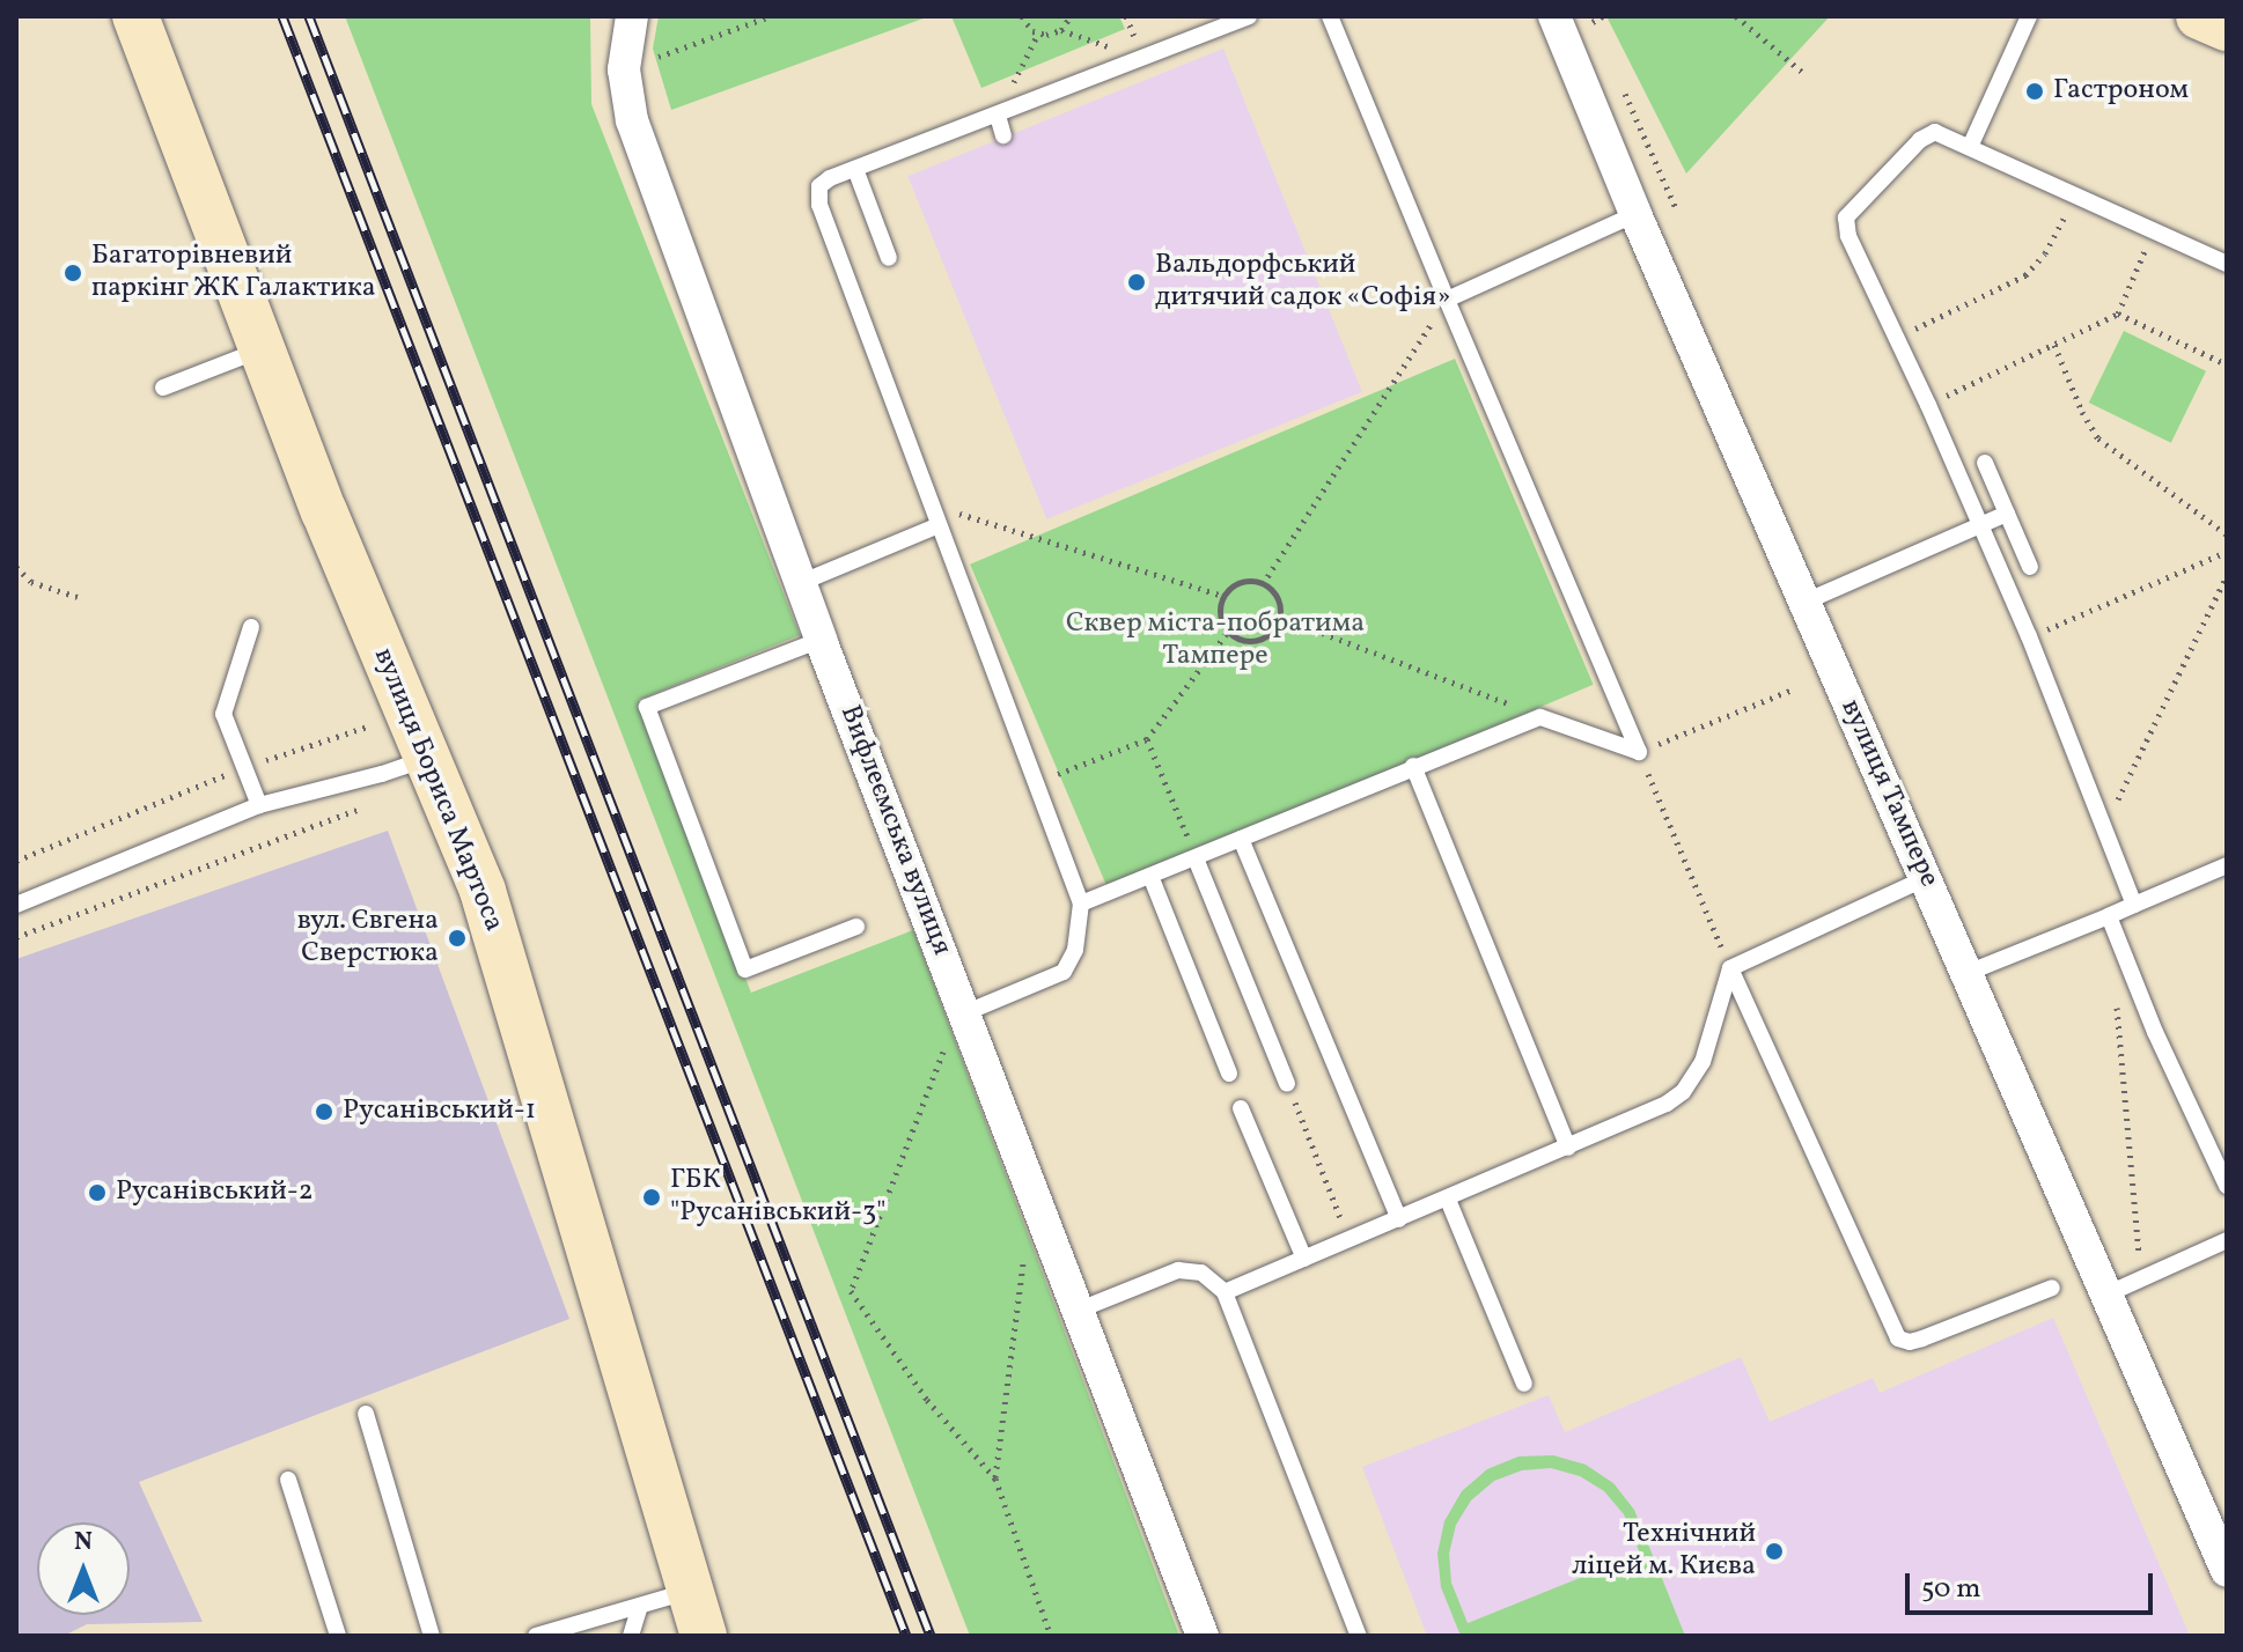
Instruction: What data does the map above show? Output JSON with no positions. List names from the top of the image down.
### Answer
{
  "streets": {
    "main road": ["вулиця Бориса Мартоса"],
    "street": ["вулиця Тампере", "Вифлеємська вулиця"]
  },
  "parks": ["Сквер міста-побратима Тампере"],
  "places": [
    "Гастроном",
    "Багаторівневий паркінг ЖК Галактика",
    "Вальдорфський дитячий садок «Софія»",
    "вул. Євгена Сверстюка",
    "Русанівський-1",
    "Русанівський-2",
    "ГБК \"Русанівський-3\"",
    "Технічний ліцей м. Києва"
  ],
  "scale_bar": "50 m",
  "north": "top"
}
